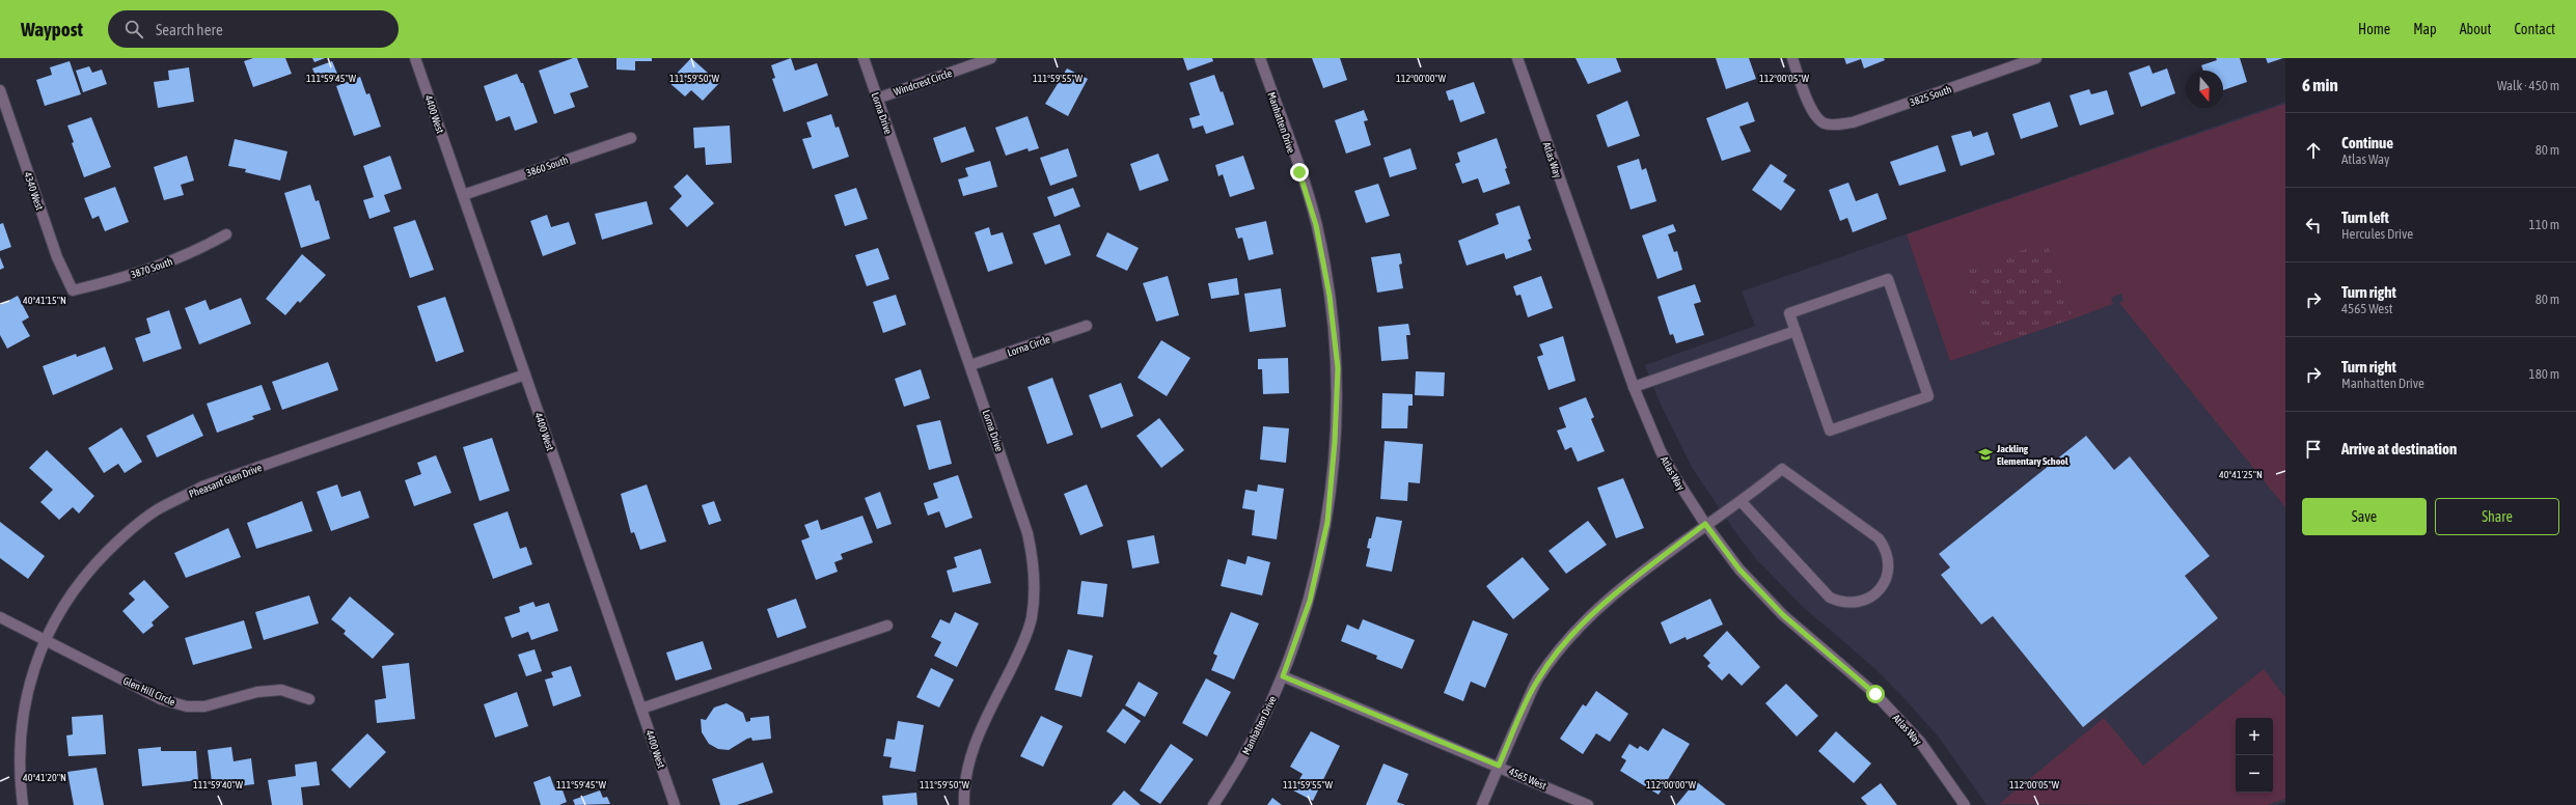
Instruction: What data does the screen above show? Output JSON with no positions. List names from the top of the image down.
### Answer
{
  "streets": {
    "street": [
      "Windcrest Circle",
      "3825 South",
      "Lorna Drive",
      "4400 West",
      "Manhatten Drive",
      "Atlas Way",
      "3860 South",
      "4340 West",
      "3870 South",
      "Lorna Circle",
      "Pheasant Glen Drive",
      "Glen Hill Circle",
      "4565 West"
    ]
  },
  "crossings": [
    ["Windcrest Circle", "Lorna Drive"],
    ["Lorna Drive", "Lorna Circle"],
    ["4400 West", "3860 South"],
    ["4400 West", "Pheasant Glen Drive"],
    ["Manhatten Drive", "4565 West"],
    ["4340 West", "3870 South"],
    ["Pheasant Glen Drive", "Glen Hill Circle"]
  ],
  "places": {
    "school or university": ["Jackling Elementary School"]
  },
  "north": "bottom",
  "page": {
    "header": "Waypost",
    "search": "Search here",
    "nav": [
      "Home",
      "Map",
      "About",
      "Contact"
    ],
    "heading": ["6 min", "Walk · 450 m"],
    "list": [
      ["Continue", "Atlas Way", "80 m"],
      ["Turn left", "Hercules Drive", "110 m"],
      ["Turn right", "4565 West", "80 m"],
      ["Turn right", "Manhatten Drive", "180 m"],
      "Arrive at destination"
    ],
    "buttons": ["Save", "Share"],
    "map_buttons": ["+", "−"]
  },
  "coordinates": [
    "111°59'45\"W",
    "111°59'50\"W",
    "111°59'55\"W",
    "112°00'00\"W",
    "112°00'05\"W",
    "40°41'15\"N",
    "40°41'25\"N",
    "40°41'20\"N",
    "111°59'40\"W"
  ]
}
